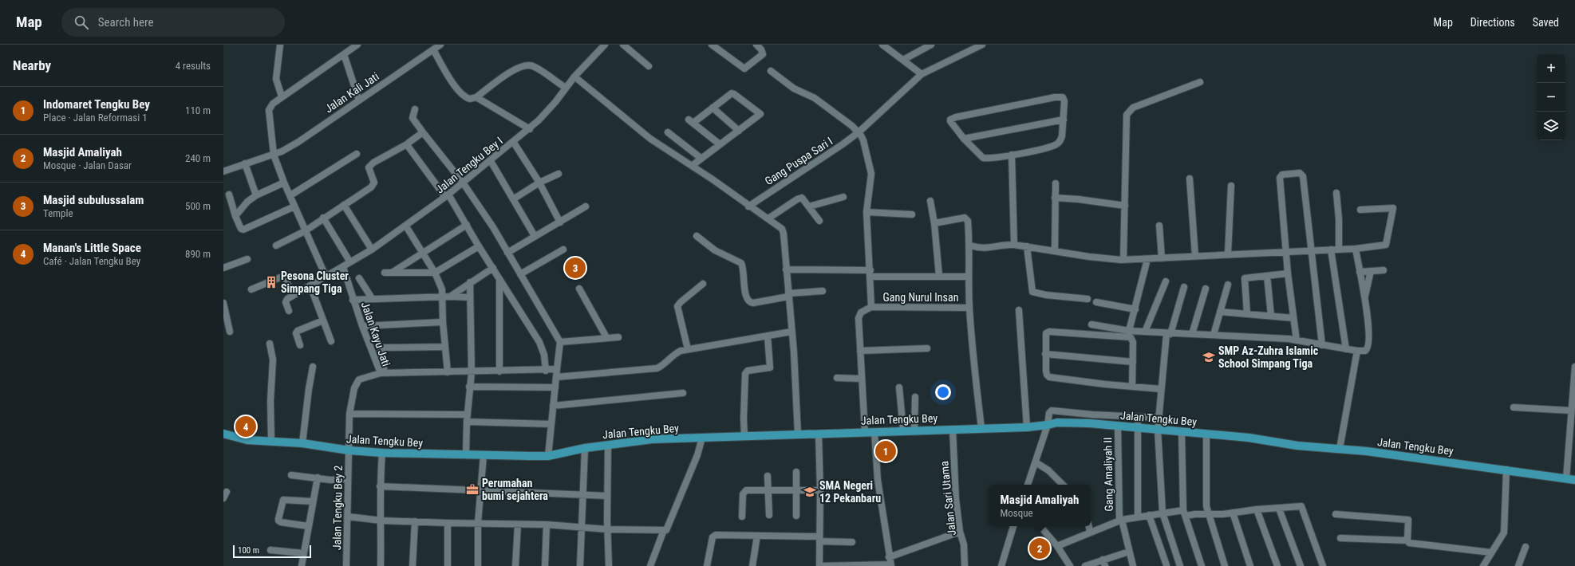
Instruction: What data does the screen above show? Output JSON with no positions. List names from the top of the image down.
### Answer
{
  "streets": {
    "main road": ["Jalan Tengku Bey"],
    "street": [
      "Jalan Kali Jati",
      "Gang Puspa Sari I",
      "Jalan Tengku Bey I",
      "Gang Nurul Insan",
      "Jalan Kayu Jati",
      "Gang Amaliyah II",
      "Jalan Sari Utama",
      "Jalan Tengku Bey 2"
    ]
  },
  "crossings": [
    ["Jalan Tengku Bey I", "Jalan Kayu Jati"],
    ["Jalan Kayu Jati", "Jalan Tengku Bey"],
    ["Jalan Kayu Jati", "Jalan Tengku Bey 2"],
    ["Jalan Tengku Bey", "Gang Amaliyah II"],
    ["Jalan Tengku Bey", "Jalan Sari Utama"],
    ["Jalan Tengku Bey", "Jalan Tengku Bey 2"]
  ],
  "places": {
    "building": ["Pesona Cluster Simpang Tiga"],
    "school or university": ["SMP Az-Zuhra Islamic School Simpang Tiga", "SMA Negeri 12 Pekanbaru"],
    "office": ["Perumahan bumi sejahtera"]
  },
  "scale_bar": "100 m",
  "page": {
    "header": "Map",
    "search": "Search here",
    "nav": ["Map", "Directions", "Saved"],
    "heading": ["Nearby", "4 results"],
    "map_buttons": ["+", "−"],
    "list": [
      {
        "mark": "1",
        "name": "Indomaret Tengku Bey",
        "note": "Place · Jalan Reformasi 1",
        "value": "110 m"
      },
      {
        "mark": "2",
        "name": "Masjid Amaliyah",
        "note": "Mosque · Jalan Dasar",
        "value": "240 m"
      },
      {
        "mark": "3",
        "name": "Masjid subulussalam",
        "note": "Temple",
        "value": "500 m"
      },
      {
        "mark": "4",
        "name": "Manan's Little Space",
        "note": "Café · Jalan Tengku Bey",
        "value": "890 m"
      }
    ],
    "pins": [
      "3",
      "4",
      "1",
      "2"
    ],
    "popup": ["Masjid Amaliyah", "Mosque"],
    "scale": "100 m"
  }
}
